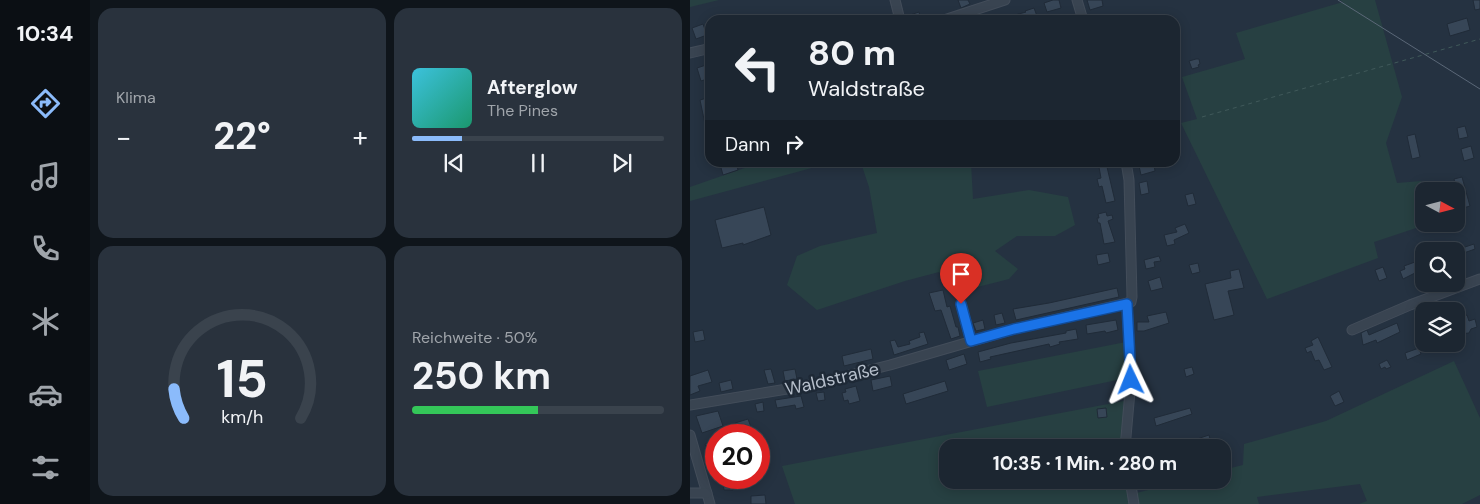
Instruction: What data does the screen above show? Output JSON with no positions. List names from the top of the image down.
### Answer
{
  "streets": {
    "street": ["Waldstraße"]
  },
  "north": "right",
  "page": {
    "tabs": "10:34",
    "tile": [
      "Klima",
      ["Reichweite · 50%", "250 km"]
    ],
    "turn": ["80 m", "Waldstraße"],
    "song": ["Afterglow", "The Pines"],
    "heat": ["−", "22°", "+"],
    "then": "Dann",
    "limit": "20",
    "trip": "10:35 · 1 Min. · 280 m",
    "gauge": ["15", "km/h"]
  }
}
